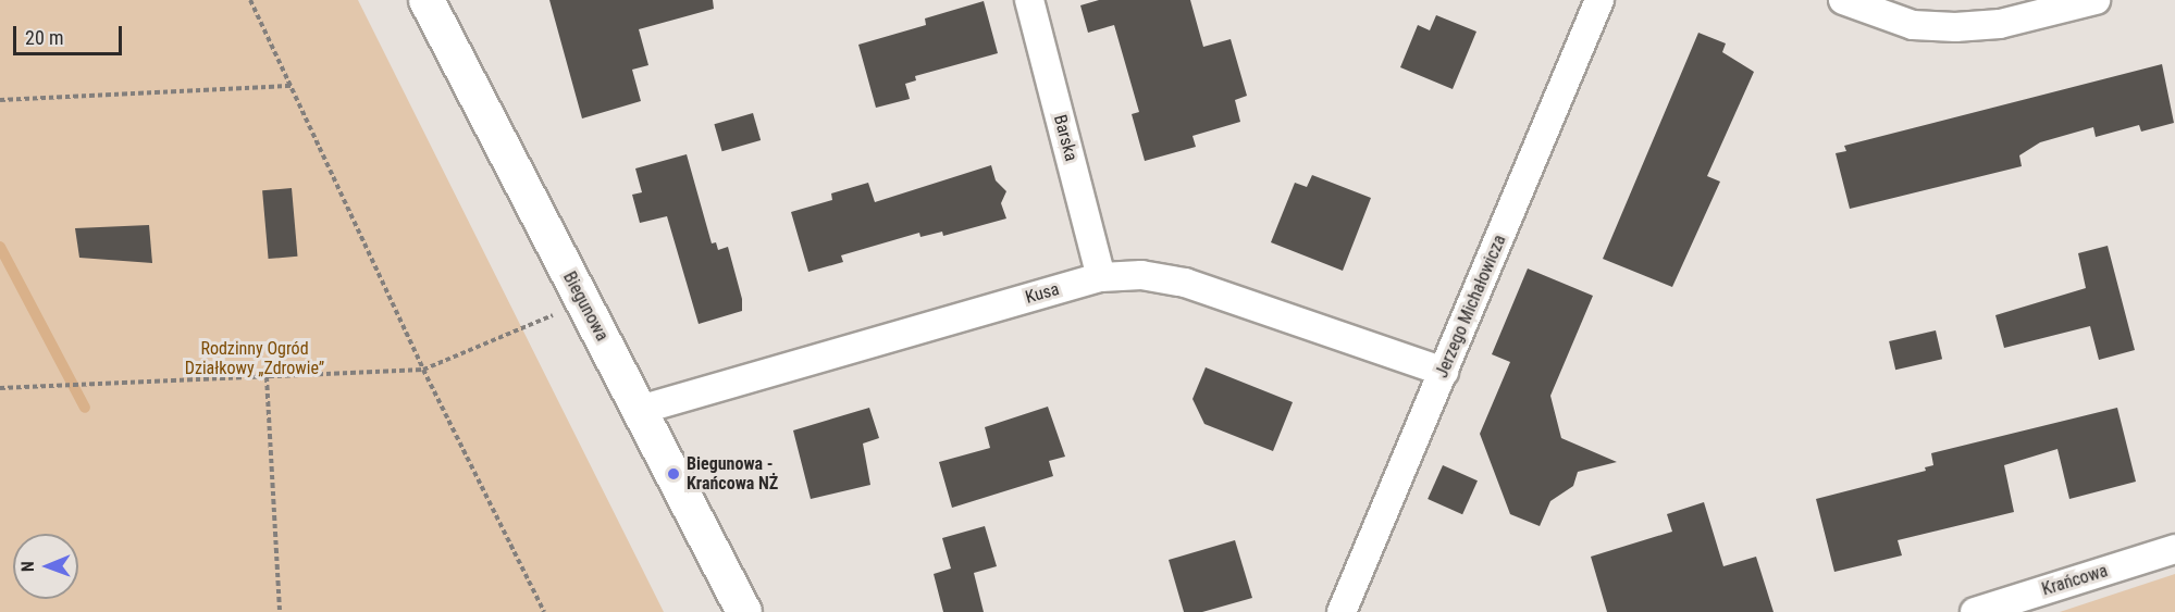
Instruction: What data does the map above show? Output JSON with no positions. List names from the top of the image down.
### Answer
{
  "streets": {
    "street": [
      "Barska",
      "Kusa",
      "Biegunowa",
      "Jerzego Michałowicza",
      "Krańcowa"
    ]
  },
  "crossings": [
    ["Barska", "Kusa"],
    ["Kusa", "Biegunowa"],
    ["Kusa", "Jerzego Michałowicza"]
  ],
  "parks": ["Rodzinny Ogród Działkowy „Zdrowie”"],
  "places": ["Biegunowa - Krańcowa NŻ"],
  "scale_bar": "20 m",
  "north": "left"
}
